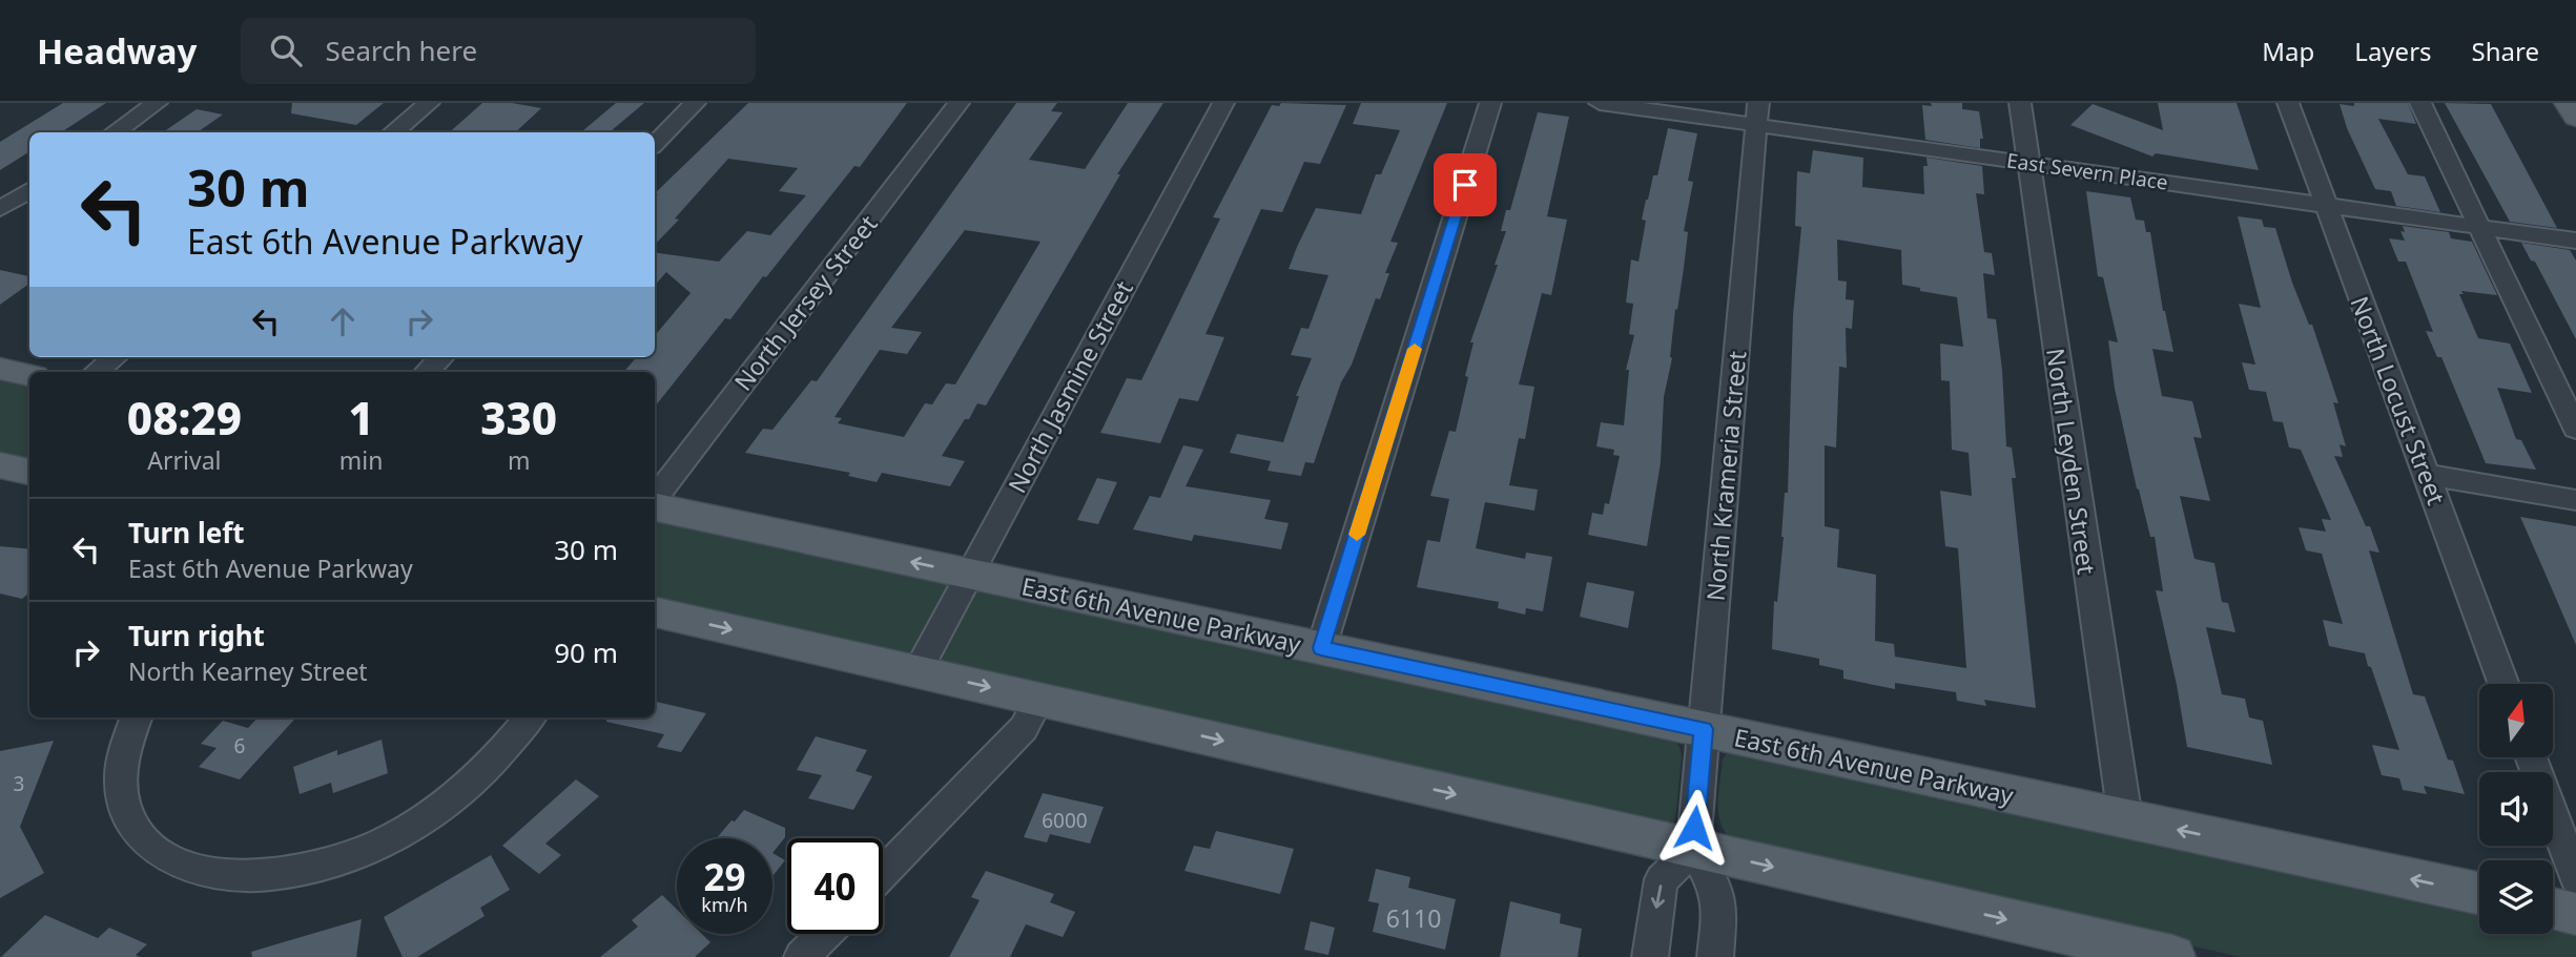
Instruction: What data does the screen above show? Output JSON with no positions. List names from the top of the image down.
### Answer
{
  "streets": {
    "main road": ["East 6th Avenue Parkway"],
    "street": [
      "East Severn Place",
      "North Jersey Street",
      "North Jasmine Street",
      "North Locust Street",
      "North Leyden Street",
      "North Krameria Street"
    ]
  },
  "crossings": [
    ["East Severn Place", "North Locust Street"],
    ["East Severn Place", "North Leyden Street"],
    ["East Severn Place", "North Krameria Street"],
    ["North Jasmine Street", "East 6th Avenue Parkway"],
    ["North Leyden Street", "East 6th Avenue Parkway"],
    ["North Krameria Street", "East 6th Avenue Parkway"]
  ],
  "house_numbers": [
    "6",
    "3",
    "6000",
    "6110"
  ],
  "north": "top",
  "page": {
    "header": "Headway",
    "search": "Search here",
    "nav": ["Map", "Layers", "Share"],
    "turn": ["30 m", "East 6th Avenue Parkway"],
    "eta": [
      "08:29",
      "Arrival",
      "1",
      "min",
      "330",
      "m"
    ],
    "list": [
      {
        "name": "Turn left",
        "note": "East 6th Avenue Parkway",
        "value": "30 m"
      },
      {
        "name": "Turn right",
        "note": "North Kearney Street",
        "value": "90 m"
      }
    ],
    "speed": "29 km/h",
    "limit": "40"
  }
}
